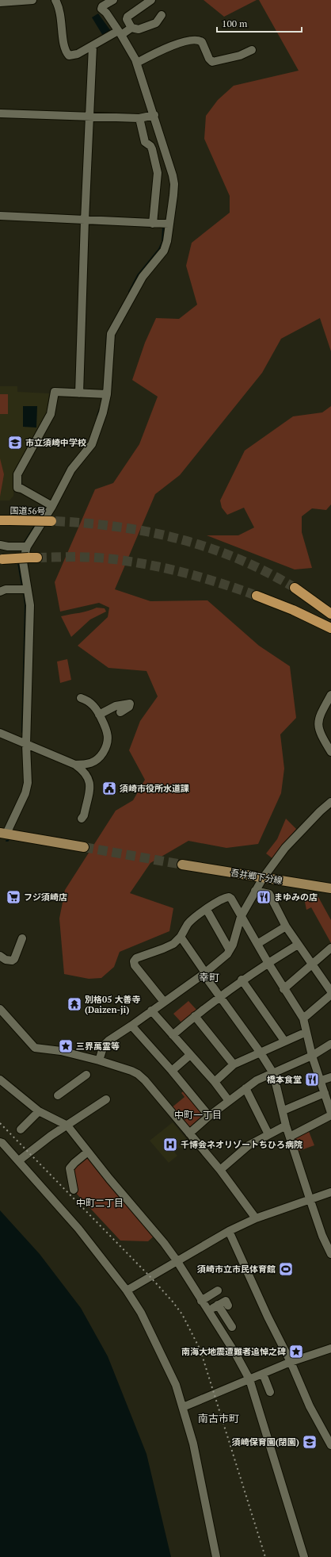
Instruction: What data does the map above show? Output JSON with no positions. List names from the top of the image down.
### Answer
{
  "streets": {
    "highway": ["国道56号"],
    "main road": ["吾井郷下分線"]
  },
  "districts": [
    "幸町",
    "中町一丁目",
    "中町二丁目",
    "南古市町"
  ],
  "places": {
    "school or university": ["市立須崎中学校", "須崎保育園(閉園)"],
    "public building": ["須崎市役所水道課"],
    "supermarket": ["フジ須崎店"],
    "restaurant": ["まゆみの店", "橋本食堂"],
    "temple": ["別格05 大善寺 (Daizen-ji)"],
    "place": ["三界萬霊等", "南海大地震遭難者追悼之碑"],
    "hospital": ["千博会ネオリゾートちひろ病院"],
    "sports": ["須崎市立市民体育館"]
  },
  "scale_bar": "100 m"
}
